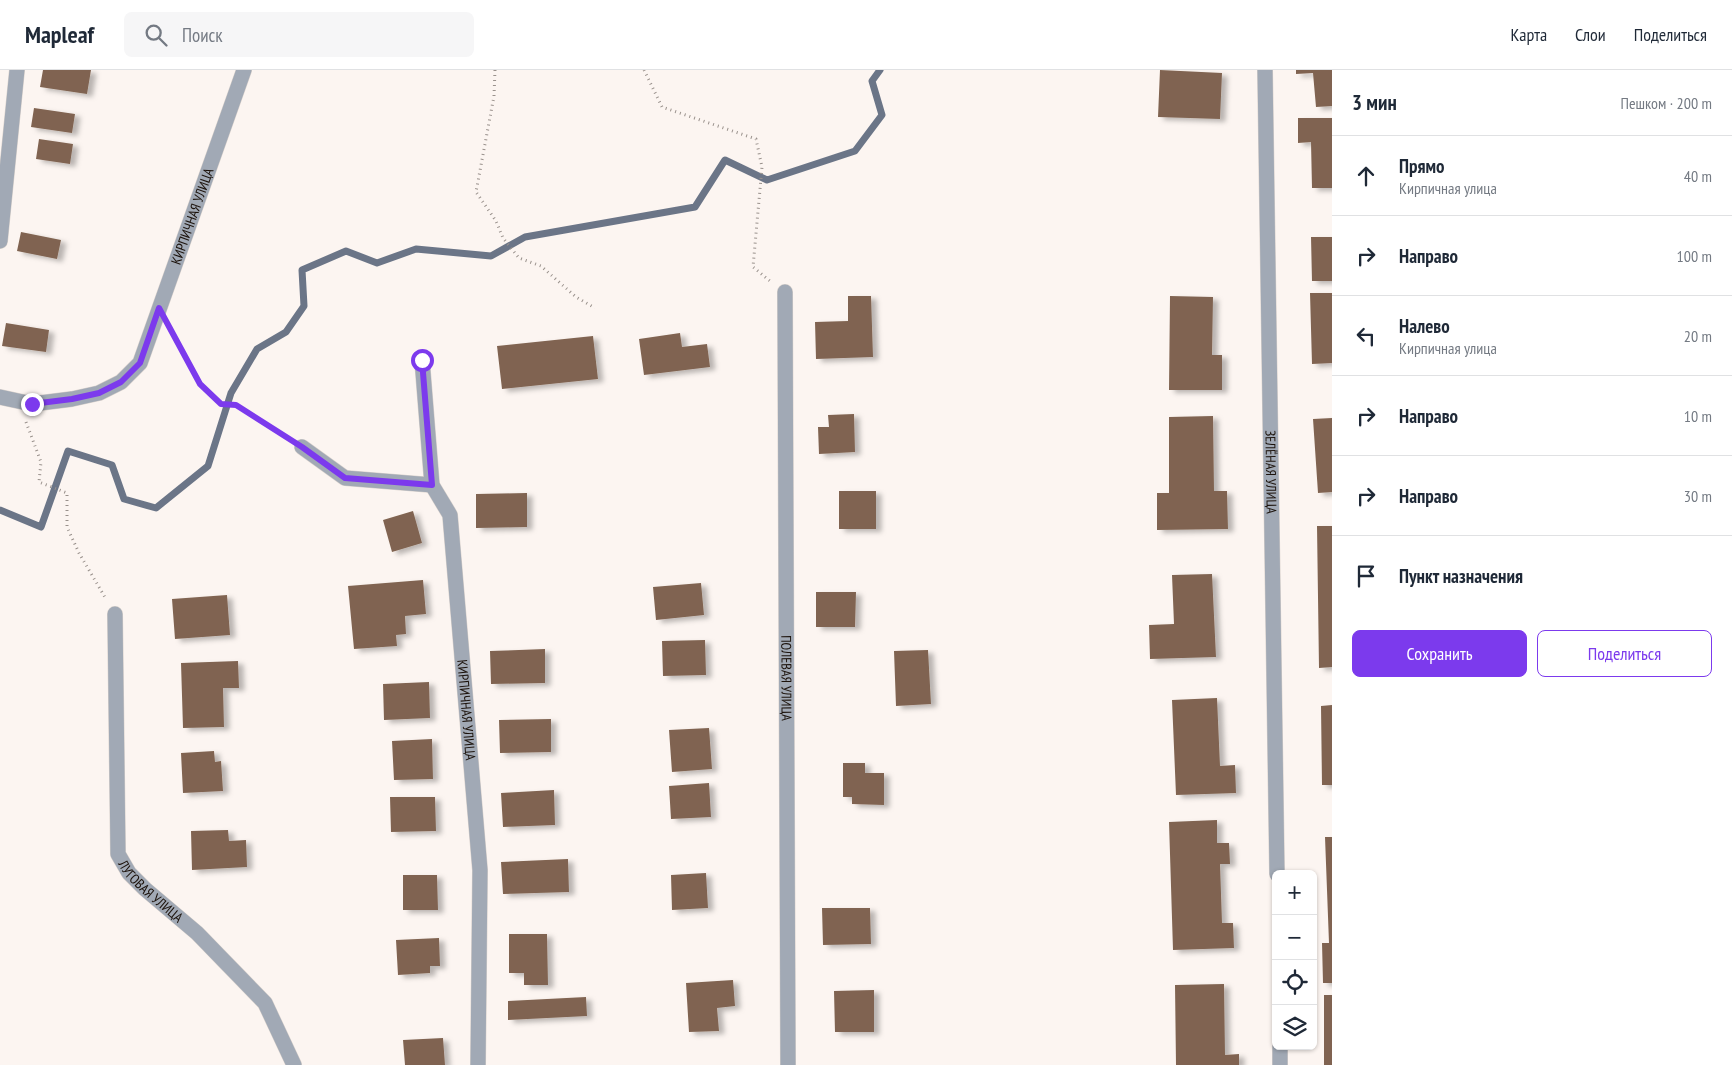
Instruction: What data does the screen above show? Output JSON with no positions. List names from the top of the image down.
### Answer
{
  "streets": {
    "street": [
      "КИРПИЧНАЯ УЛИЦА",
      "ЗЕЛЁНАЯ УЛИЦА",
      "ПОЛЕВАЯ УЛИЦА",
      "ЛУГОВАЯ УЛИЦА"
    ]
  },
  "page": {
    "header": "Mapleaf",
    "search": "Поиск",
    "nav": ["Карта", "Слои", "Поделиться"],
    "heading": ["3 мин", "Пешком · 200 m"],
    "list": [
      ["Прямо", "Кирпичная улица", "40 m"],
      ["Направо", "100 m"],
      ["Налево", "Кирпичная улица", "20 m"],
      ["Направо", "10 m"],
      ["Направо", "30 m"],
      "Пункт назначения"
    ],
    "buttons": ["Сохранить", "Поделиться"],
    "map_buttons": ["+", "−"]
  }
}
